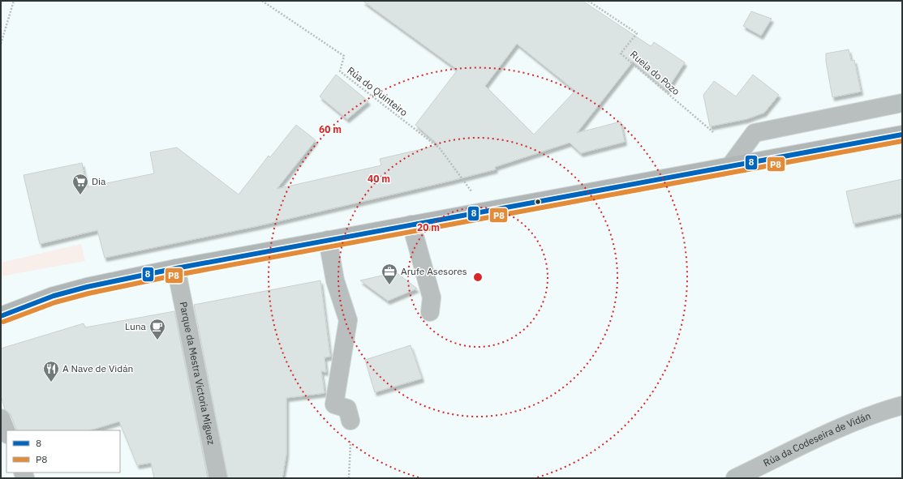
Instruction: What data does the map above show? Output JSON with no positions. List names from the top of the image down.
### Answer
{
  "streets": {
    "street": ["Parque da Mestra Victoria Míguez", "Rúa da Codeseira de Vidán"],
    "path": ["Ruela do Pozo", "Rúa do Quinteiro"]
  },
  "places": {
    "supermarket": ["Dia"],
    "office": ["Arufe Asesores"],
    "cafe": ["Luna"],
    "restaurant": ["A Nave de Vidán"]
  },
  "lines": ["transit line 8", "transit line P8"],
  "legend": ["8", "P8"],
  "rings": ["60 m", "40 m", "20 m"]
}
